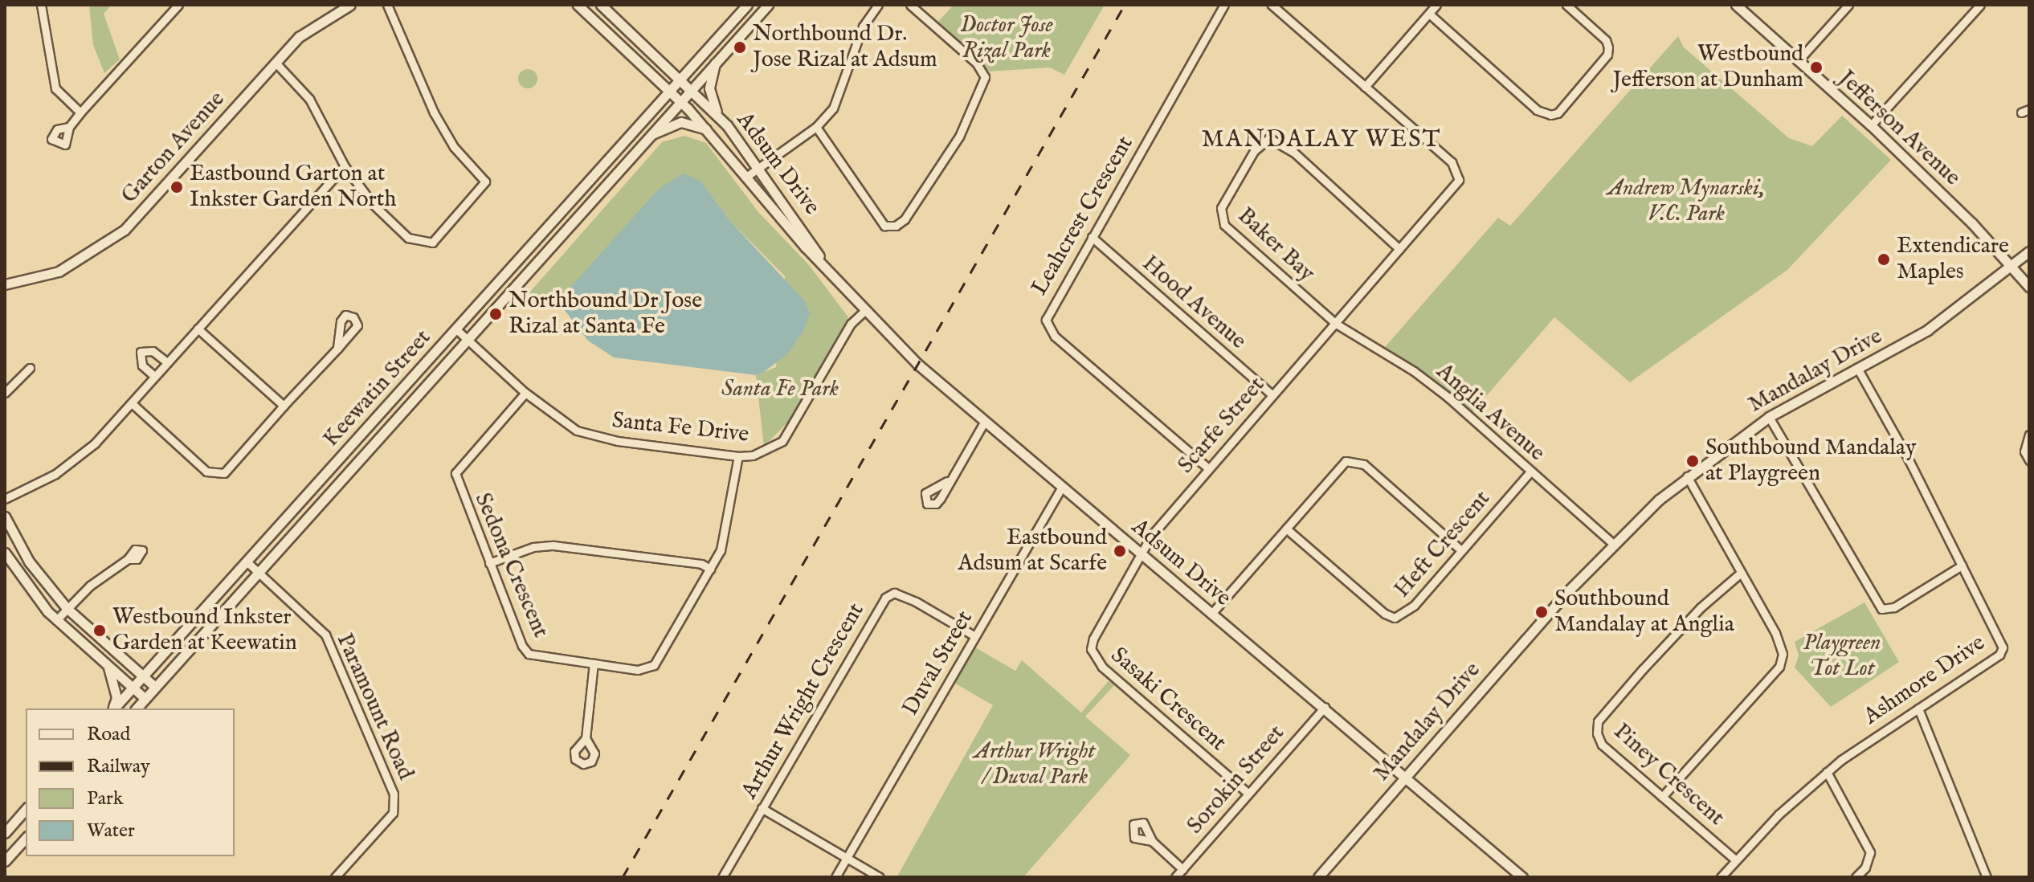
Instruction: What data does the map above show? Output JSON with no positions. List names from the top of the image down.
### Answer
{
  "streets": {
    "street": [
      "Jefferson Avenue",
      "Garton Avenue",
      "Adsum Drive",
      "Leahcrest Crescent",
      "Baker Bay",
      "Hood Avenue",
      "Mandalay Drive",
      "Keewatin Street",
      "Anglia Avenue",
      "Scarfe Street",
      "Santa Fe Drive",
      "Heft Crescent",
      "Sedona Crescent",
      "Duval Street",
      "Ashmore Drive",
      "Sasaki Crescent",
      "Arthur Wright Crescent",
      "Paramount Road",
      "Piney Crescent",
      "Sorokin Street"
    ]
  },
  "crossings": [
    ["Jefferson Avenue", "Mandalay Drive"],
    ["Adsum Drive", "Mandalay Drive"],
    ["Adsum Drive", "Keewatin Street"],
    ["Adsum Drive", "Scarfe Street"],
    ["Adsum Drive", "Santa Fe Drive"],
    ["Adsum Drive", "Duval Street"],
    ["Adsum Drive", "Sasaki Crescent"],
    ["Adsum Drive", "Sorokin Street"],
    ["Leahcrest Crescent", "Hood Avenue"],
    ["Leahcrest Crescent", "Scarfe Street"],
    ["Baker Bay", "Anglia Avenue"],
    ["Baker Bay", "Scarfe Street"],
    ["Hood Avenue", "Scarfe Street"],
    ["Mandalay Drive", "Anglia Avenue"],
    ["Mandalay Drive", "Ashmore Drive"],
    ["Keewatin Street", "Santa Fe Drive"],
    ["Keewatin Street", "Paramount Road"],
    ["Anglia Avenue", "Scarfe Street"],
    ["Anglia Avenue", "Heft Crescent"],
    ["Scarfe Street", "Sasaki Crescent"],
    ["Santa Fe Drive", "Sedona Crescent"],
    ["Duval Street", "Arthur Wright Crescent"],
    ["Ashmore Drive", "Piney Crescent"],
    ["Sasaki Crescent", "Sorokin Street"]
  ],
  "districts": ["MANDALAY WEST"],
  "parks": [
    "Doctor Jose Rizal Park",
    "Andrew Mynarski, V.C. Park",
    "Santa Fe Park",
    "Playgreen Tot Lot",
    "Arthur Wright / Duval Park"
  ],
  "places": [
    "Northbound Dr. Jose Rizal at Adsum",
    "Westbound Jefferson at Dunham",
    "Eastbound Garton at Inkster Garden North",
    "Extendicare Maples",
    "Northbound Dr Jose Rizal at Santa Fe",
    "Southbound Mandalay at Playgreen",
    "Eastbound Adsum at Scarfe",
    "Southbound Mandalay at Anglia",
    "Westbound Inkster Garden at Keewatin"
  ],
  "legend": [
    "Road",
    "Railway",
    "Park",
    "Water"
  ]
}
